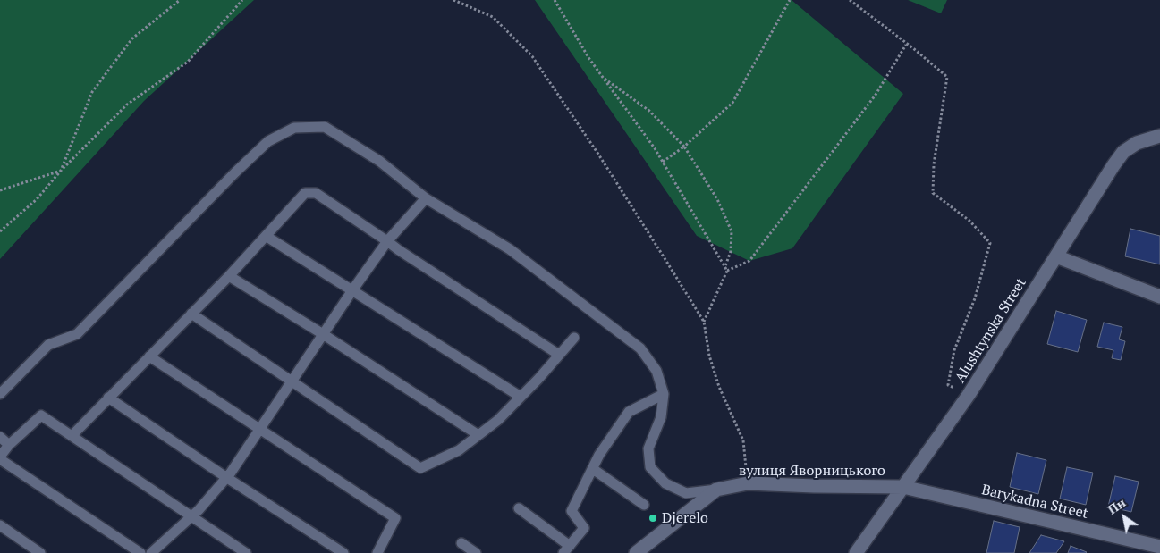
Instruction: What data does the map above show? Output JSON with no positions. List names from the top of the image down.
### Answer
{
  "streets": {
    "street": ["Alushtynska Street", "вулиця Яворницького", "Barykadna Street"]
  },
  "crossings": [
    ["Alushtynska Street", "вулиця Яворницького"],
    ["Alushtynska Street", "Barykadna Street"],
    ["вулиця Яворницького", "Barykadna Street"]
  ],
  "places": ["Djerelo"],
  "north": "top left"
}
